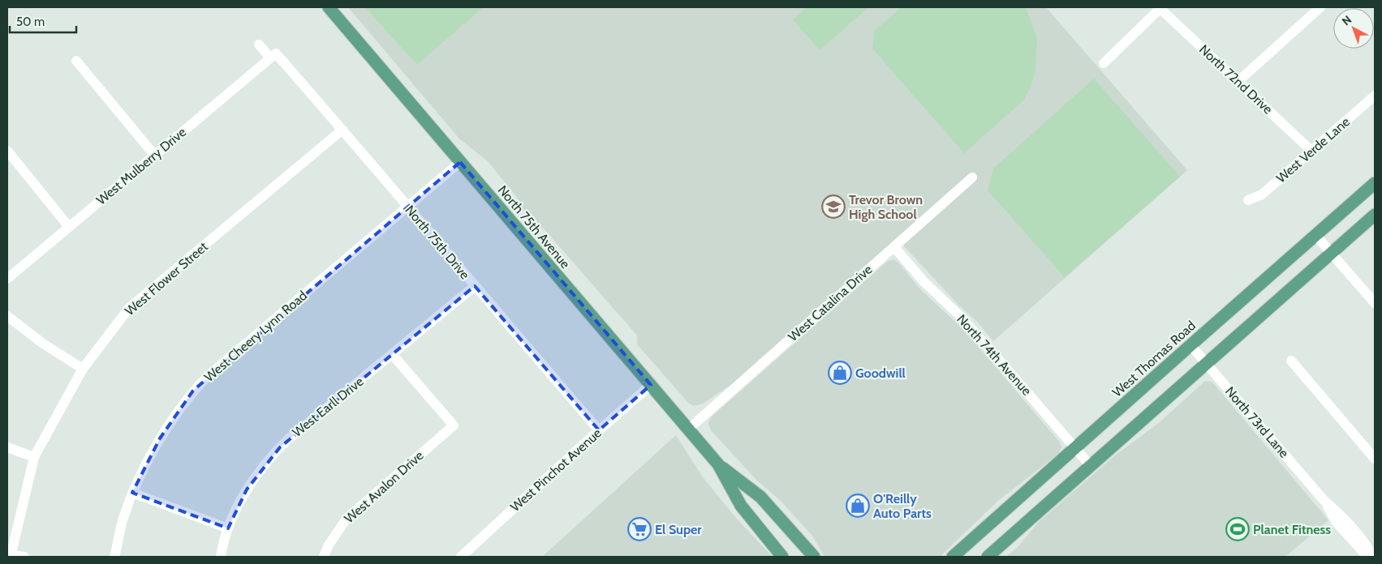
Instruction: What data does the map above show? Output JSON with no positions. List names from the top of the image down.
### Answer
{
  "streets": {
    "main road": ["North 75th Avenue", "West Thomas Road"],
    "street": [
      "North 72nd Drive",
      "West Verde Lane",
      "West Mulberry Drive",
      "North 75th Drive",
      "West Flower Street",
      "West Catalina Drive",
      "West Cheery Lynn Road",
      "North 74th Avenue",
      "West Earll Drive",
      "North 73rd Lane",
      "West Pinchot Avenue",
      "West Avalon Drive"
    ]
  },
  "crossings": [
    ["North 72nd Drive", "West Verde Lane"],
    ["West Mulberry Drive", "North 75th Drive"],
    ["North 75th Avenue", "West Catalina Drive"],
    ["North 75th Avenue", "West Cheery Lynn Road"],
    ["North 75th Avenue", "West Pinchot Avenue"],
    ["North 75th Drive", "West Flower Street"],
    ["North 75th Drive", "West Cheery Lynn Road"],
    ["North 75th Drive", "West Earll Drive"],
    ["North 75th Drive", "West Pinchot Avenue"],
    ["West Catalina Drive", "North 74th Avenue"],
    ["North 74th Avenue", "West Thomas Road"],
    ["West Thomas Road", "North 73rd Lane"],
    ["West Earll Drive", "West Avalon Drive"]
  ],
  "places": {
    "school or university": ["Trevor Brown High School"],
    "shop": ["Goodwill", "O'Reilly Auto Parts"],
    "supermarket": ["El Super"],
    "sports": ["Planet Fitness"]
  },
  "scale_bar": "50 m",
  "north": "top left"
}
